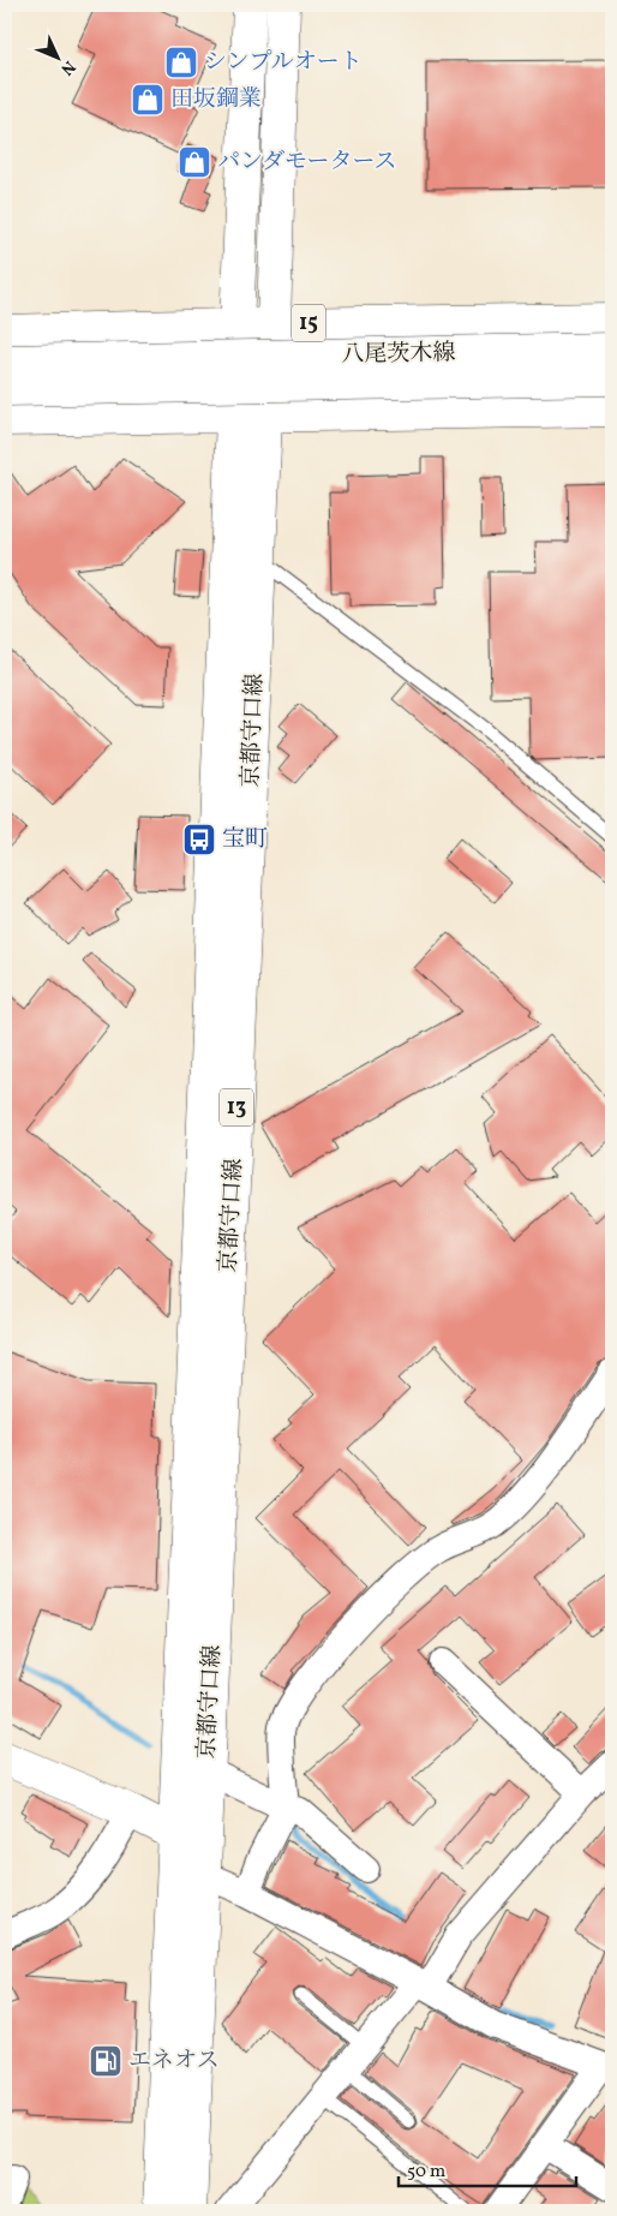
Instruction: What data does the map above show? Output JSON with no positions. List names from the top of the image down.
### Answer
{
  "streets": {
    "main road": [
      "15",
      "八尾茨木線",
      "京都守口線",
      "13"
    ]
  },
  "crossings": [
    ["15", "京都守口線"]
  ],
  "places": {
    "shop": ["シンプルオート", "田坂鋼業", "パンダモータース"],
    "bus stop": ["宝町"],
    "fuel station": ["エネオス"]
  },
  "scale_bar": "50 m",
  "north": "bottom right"
}
